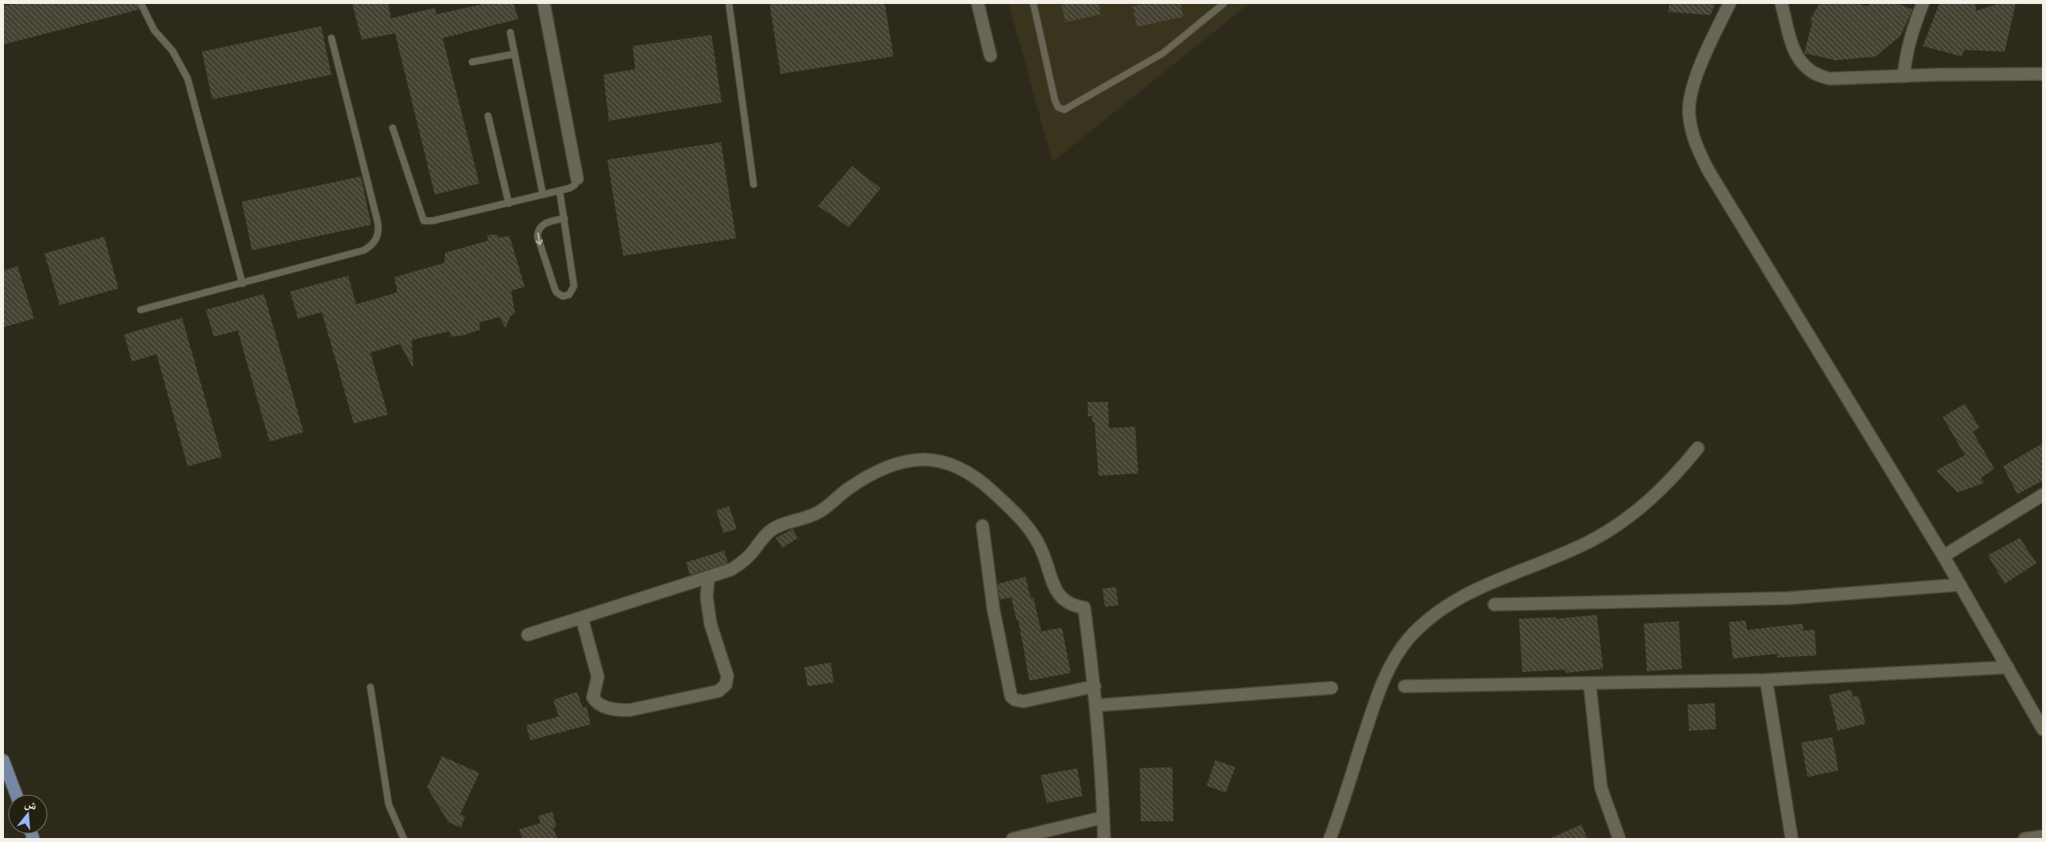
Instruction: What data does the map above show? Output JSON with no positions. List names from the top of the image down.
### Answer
{
  "north": "top"
}
